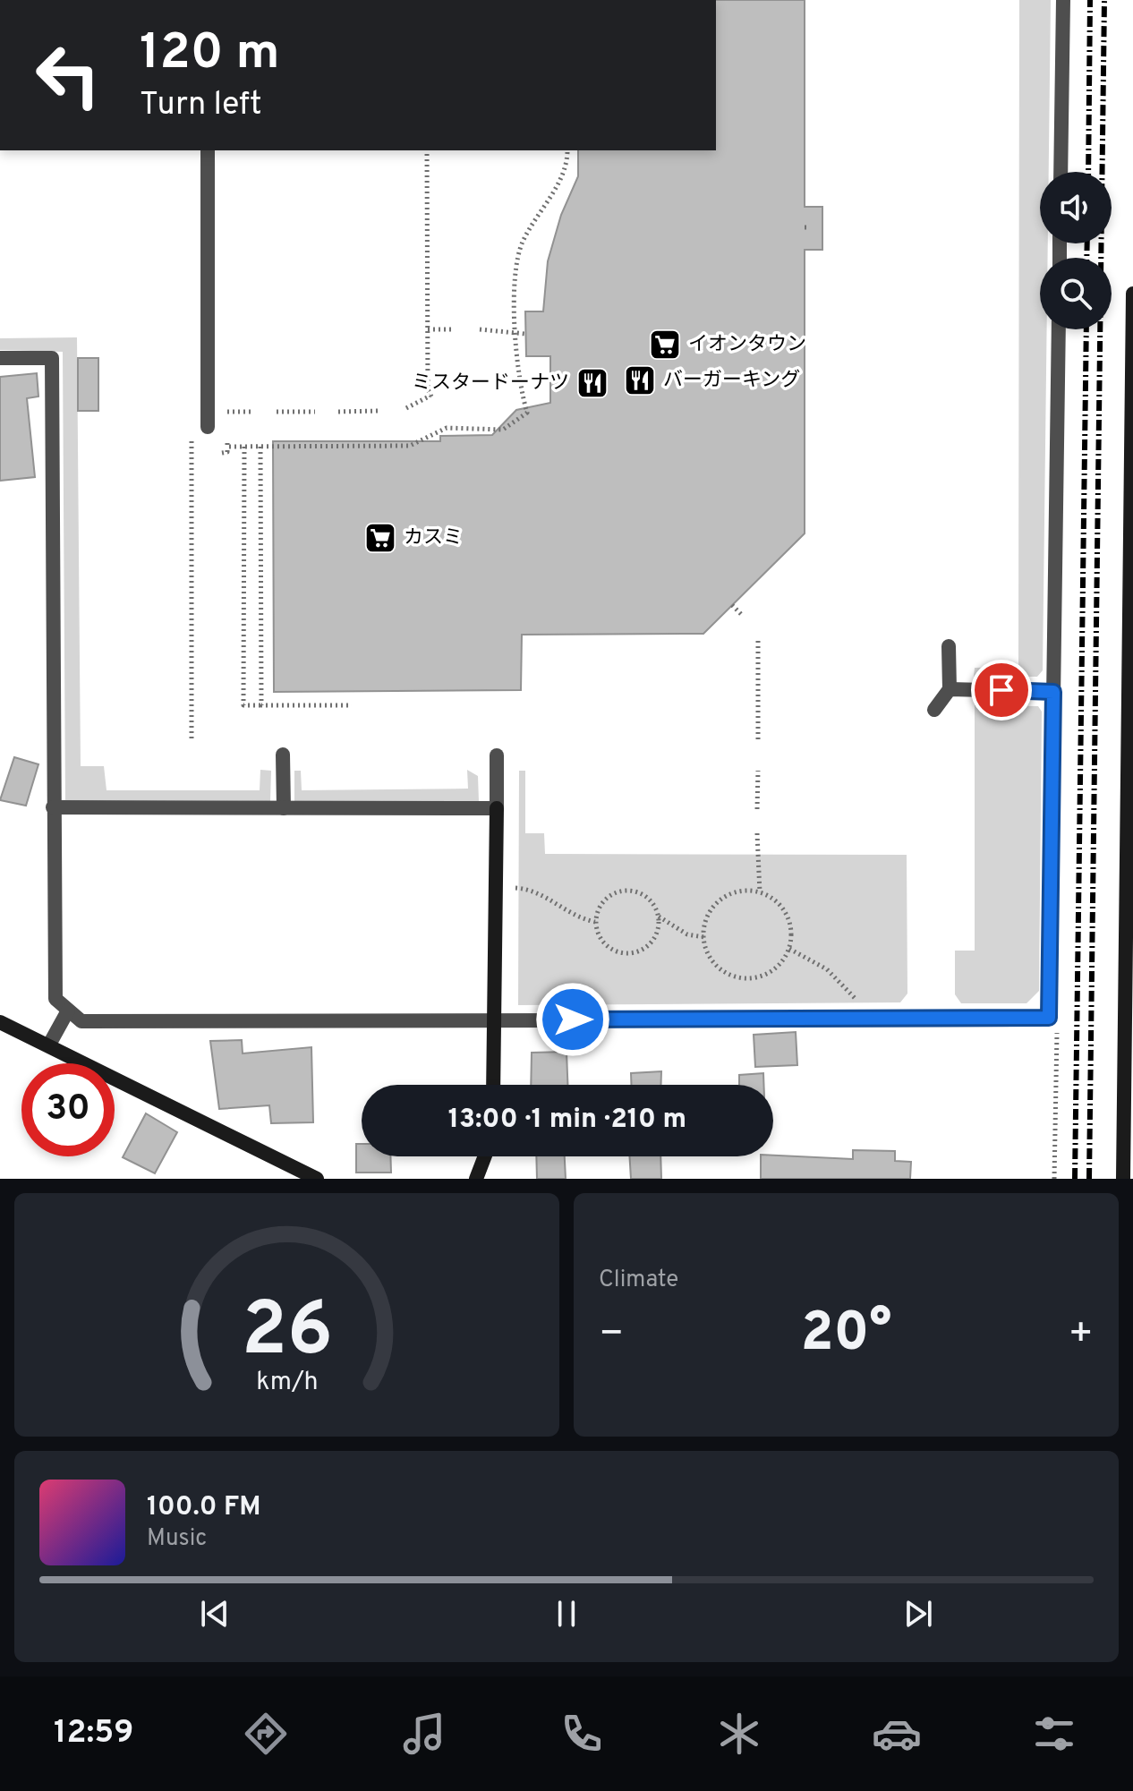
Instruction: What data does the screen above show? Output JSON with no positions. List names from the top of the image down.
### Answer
{
  "places": {
    "supermarket": ["イオンタウン", "カスミ"],
    "restaurant": ["バーガーキング", "ミスタードーナツ"]
  },
  "page": {
    "turn": ["120 m", "Turn left"],
    "limit": "30",
    "trip": "13:00 · 1 min · 210 m",
    "tile": "Climate",
    "heat": ["−", "20°", "+"],
    "song": ["100.0 FM", "Music"],
    "tabs": "12:59",
    "gauge": ["26", "km/h"]
  }
}
